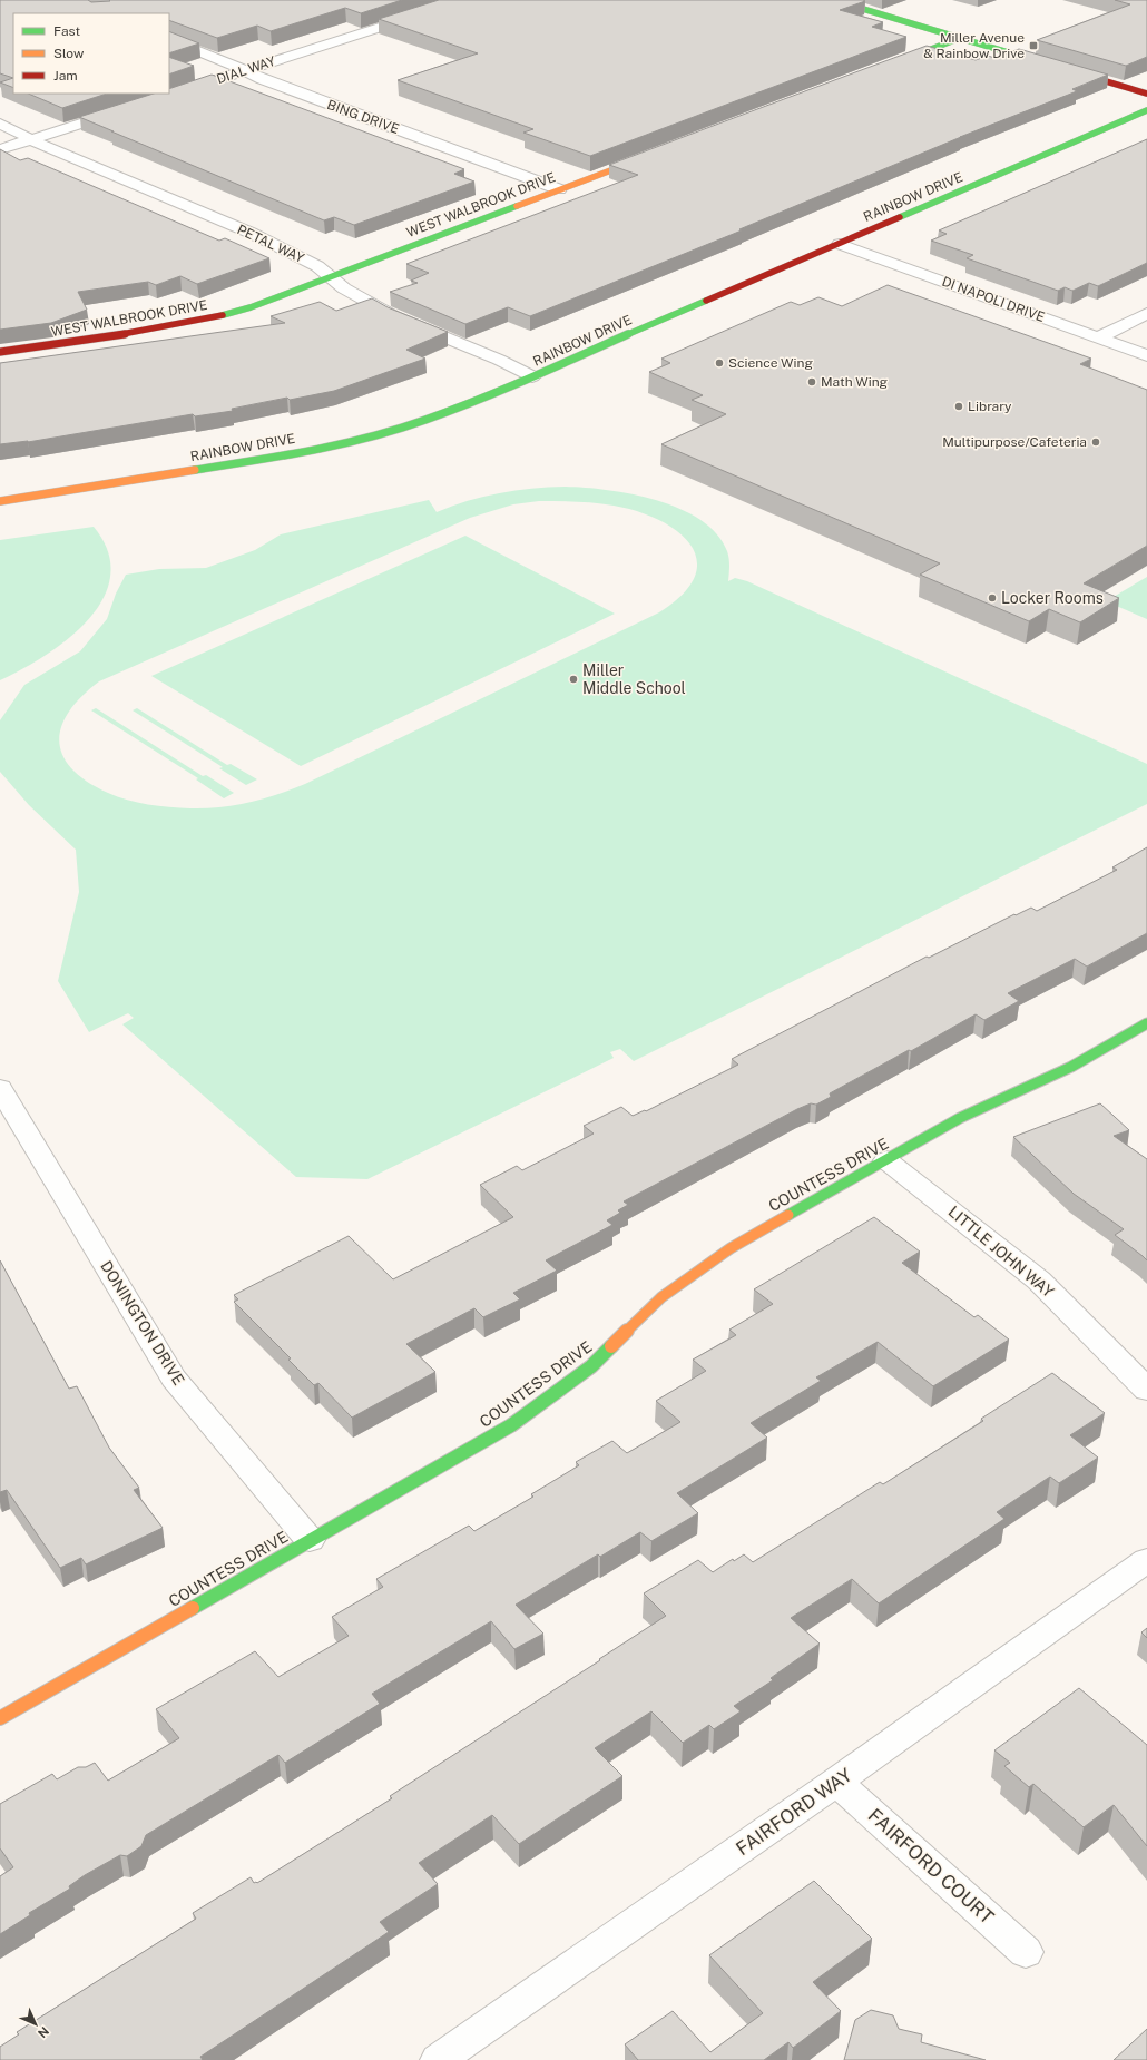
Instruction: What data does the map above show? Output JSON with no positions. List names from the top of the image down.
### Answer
{
  "streets": {
    "street": [
      "DIAL WAY",
      "BING DRIVE",
      "RAINBOW DRIVE",
      "WEST WALBROOK DRIVE",
      "PETAL WAY",
      "DI NAPOLI DRIVE",
      "COUNTESS DRIVE",
      "LITTLE JOHN WAY",
      "DONINGTON DRIVE",
      "FAIRFORD WAY",
      "FAIRFORD COURT"
    ]
  },
  "crossings": [
    ["DIAL WAY", "BING DRIVE"],
    ["BING DRIVE", "WEST WALBROOK DRIVE"],
    ["RAINBOW DRIVE", "PETAL WAY"],
    ["RAINBOW DRIVE", "DI NAPOLI DRIVE"],
    ["WEST WALBROOK DRIVE", "PETAL WAY"],
    ["COUNTESS DRIVE", "LITTLE JOHN WAY"],
    ["COUNTESS DRIVE", "DONINGTON DRIVE"],
    ["FAIRFORD WAY", "FAIRFORD COURT"]
  ],
  "places": {
    "transit": ["Miller Avenue & Rainbow Drive"],
    "other": [
      "Science Wing",
      "Math Wing",
      "Library",
      "Multipurpose/Cafeteria",
      "Locker Rooms",
      "Miller Middle School"
    ]
  },
  "legend": ["Fast", "Slow", "Jam"],
  "north": "bottom right"
}
